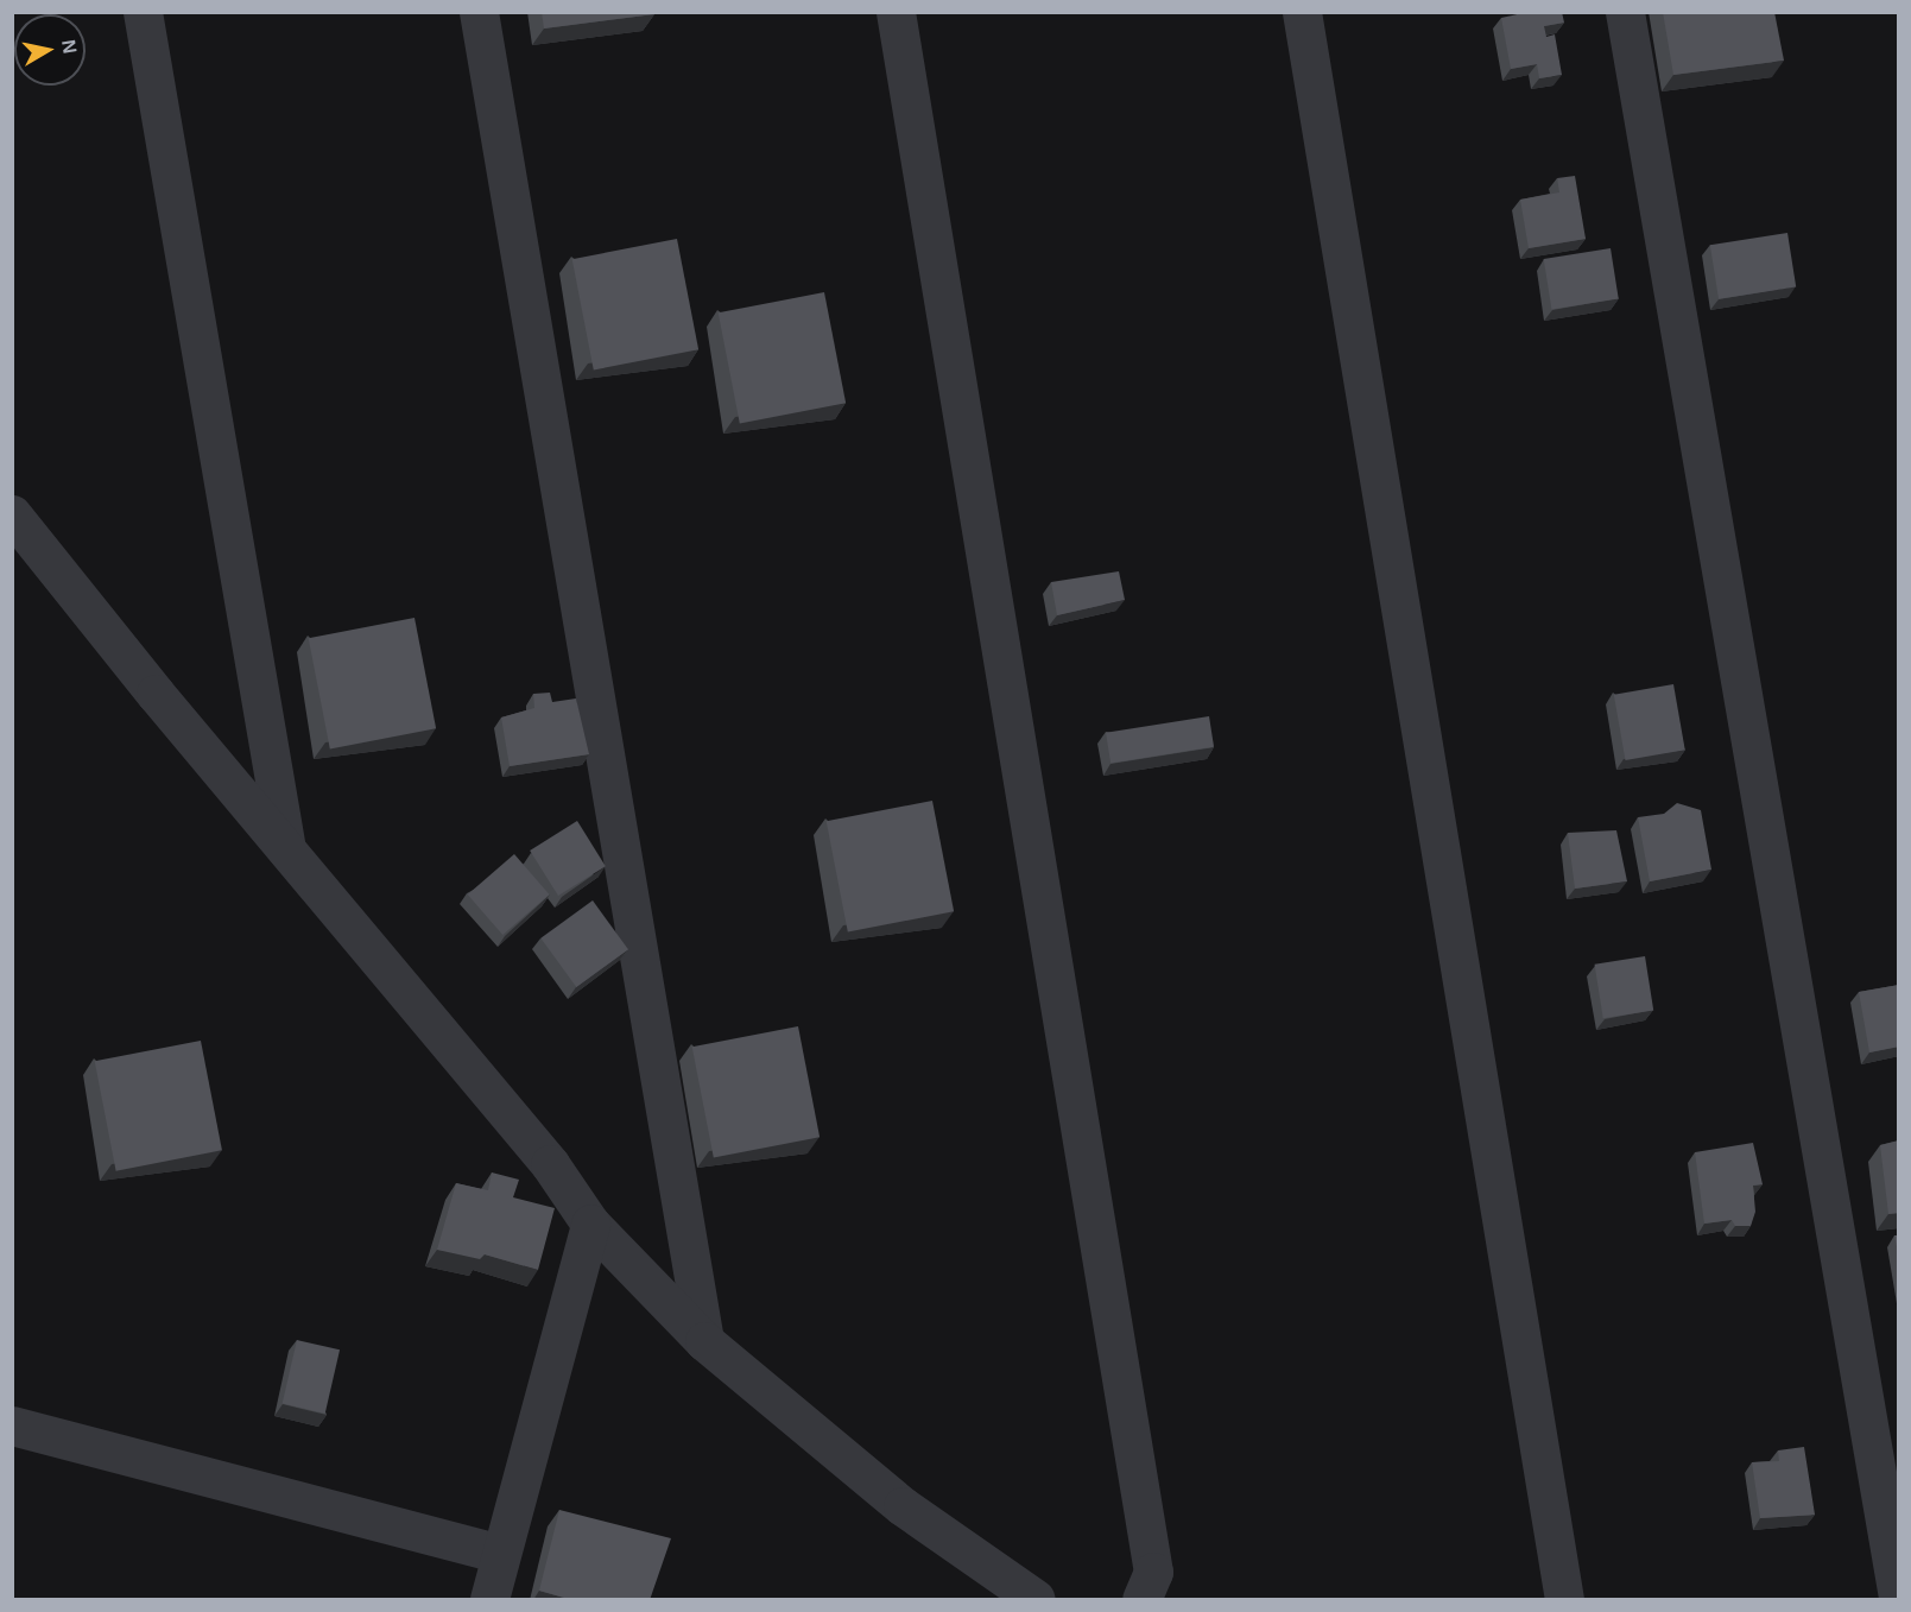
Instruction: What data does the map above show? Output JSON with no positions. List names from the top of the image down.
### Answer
{
  "north": "right"
}
